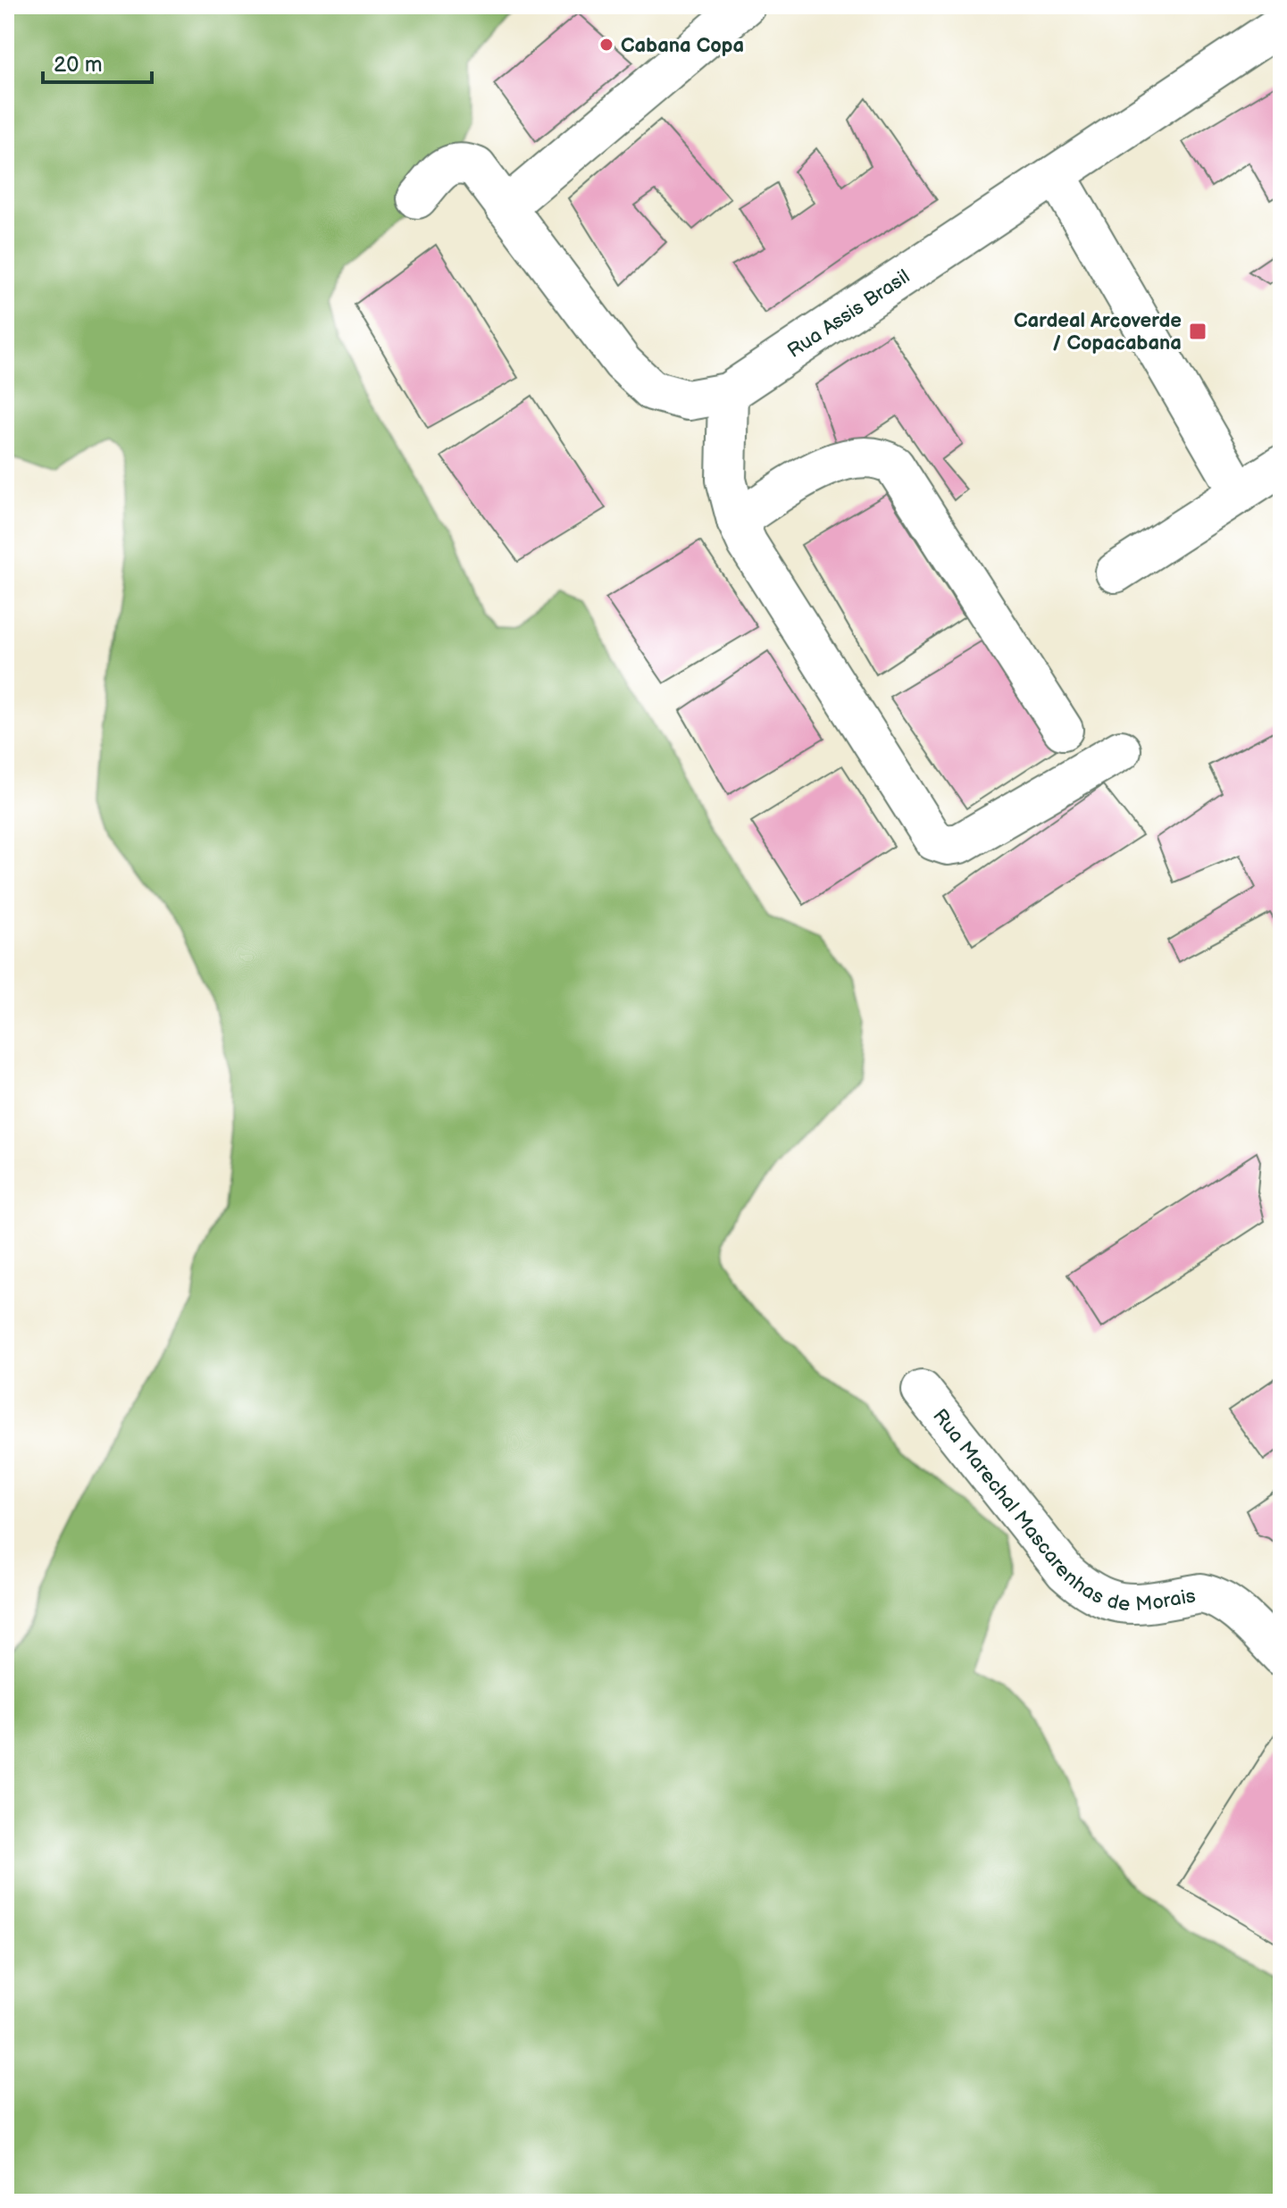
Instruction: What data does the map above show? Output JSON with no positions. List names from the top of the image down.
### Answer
{
  "streets": {
    "street": ["Rua Assis Brasil", "Rua Marechal Mascarenhas de Morais"]
  },
  "places": {
    "other": ["Cabana Copa"],
    "transit": ["Cardeal Arcoverde / Copacabana"]
  },
  "scale_bar": "20 m"
}
